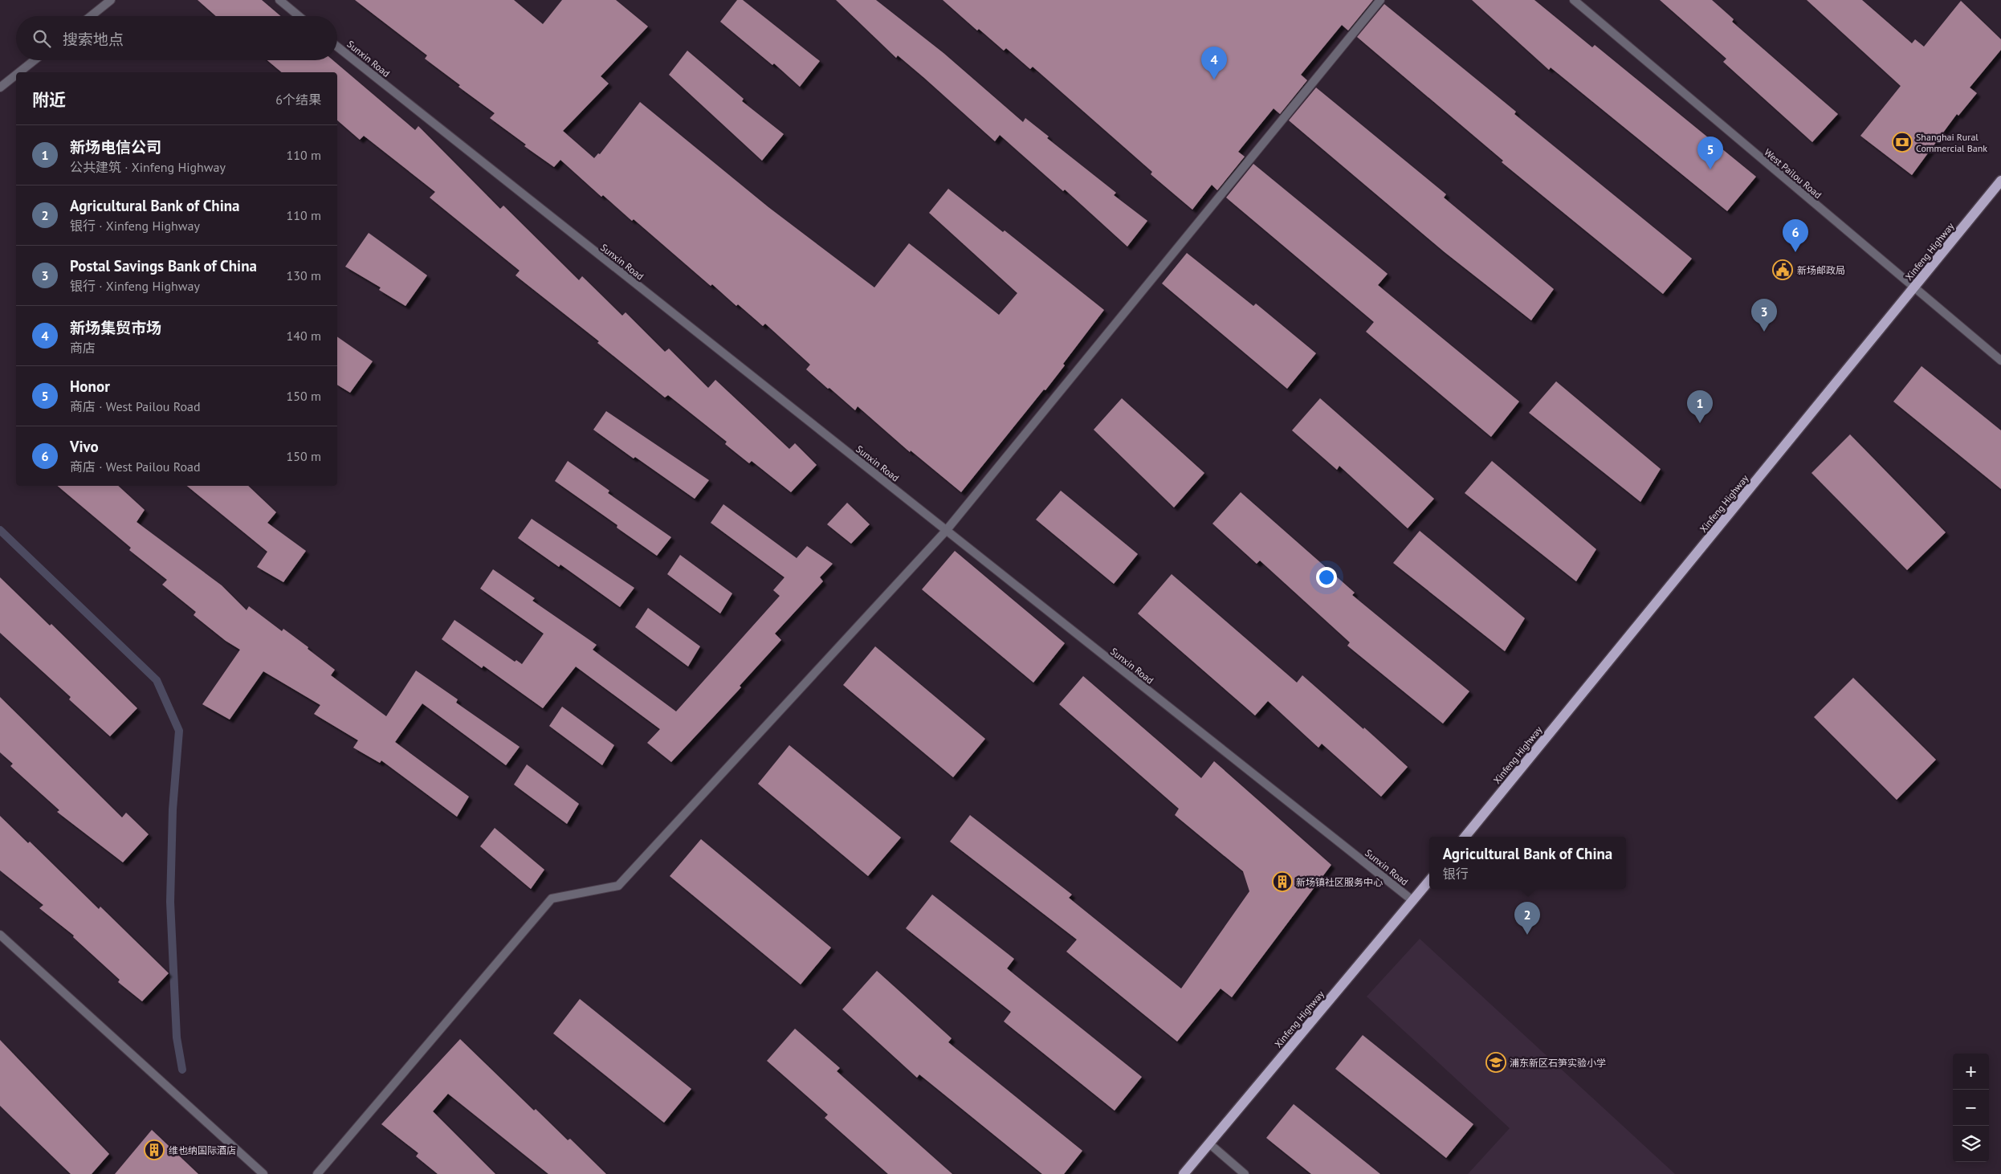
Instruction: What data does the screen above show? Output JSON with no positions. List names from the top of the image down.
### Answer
{
  "streets": {
    "main road": ["Xinfeng Highway"],
    "street": ["Sunxin Road", "West Pailou Road"]
  },
  "crossings": [
    ["Sunxin Road", "Xinfeng Highway"],
    ["West Pailou Road", "Xinfeng Highway"]
  ],
  "places": {
    "bank": ["Shanghai Rural Commercial Bank"],
    "public building": ["新场邮政局"],
    "building": ["新场镇社区服务中心", "维也纳国际酒店"],
    "school or university": ["浦东新区石笋实验小学"]
  },
  "page": {
    "search": "搜索地点",
    "pins": [
      "4",
      "5",
      "6",
      "3",
      "1",
      "2"
    ],
    "heading": ["附近", "6个结果"],
    "list": [
      {
        "mark": "1",
        "name": "新场电信公司",
        "note": "公共建筑 · Xinfeng Highway",
        "value": "110 m"
      },
      {
        "mark": "2",
        "name": "Agricultural Bank of China",
        "note": "银行 · Xinfeng Highway",
        "value": "110 m"
      },
      {
        "mark": "3",
        "name": "Postal Savings Bank of China",
        "note": "银行 · Xinfeng Highway",
        "value": "130 m"
      },
      {
        "mark": "4",
        "name": "新场集贸市场",
        "note": "商店",
        "value": "140 m"
      },
      {
        "mark": "5",
        "name": "Honor",
        "note": "商店 · West Pailou Road",
        "value": "150 m"
      },
      {
        "mark": "6",
        "name": "Vivo",
        "note": "商店 · West Pailou Road",
        "value": "150 m"
      }
    ],
    "popup": ["Agricultural Bank of China", "银行"],
    "map_buttons": ["+", "−"]
  }
}
